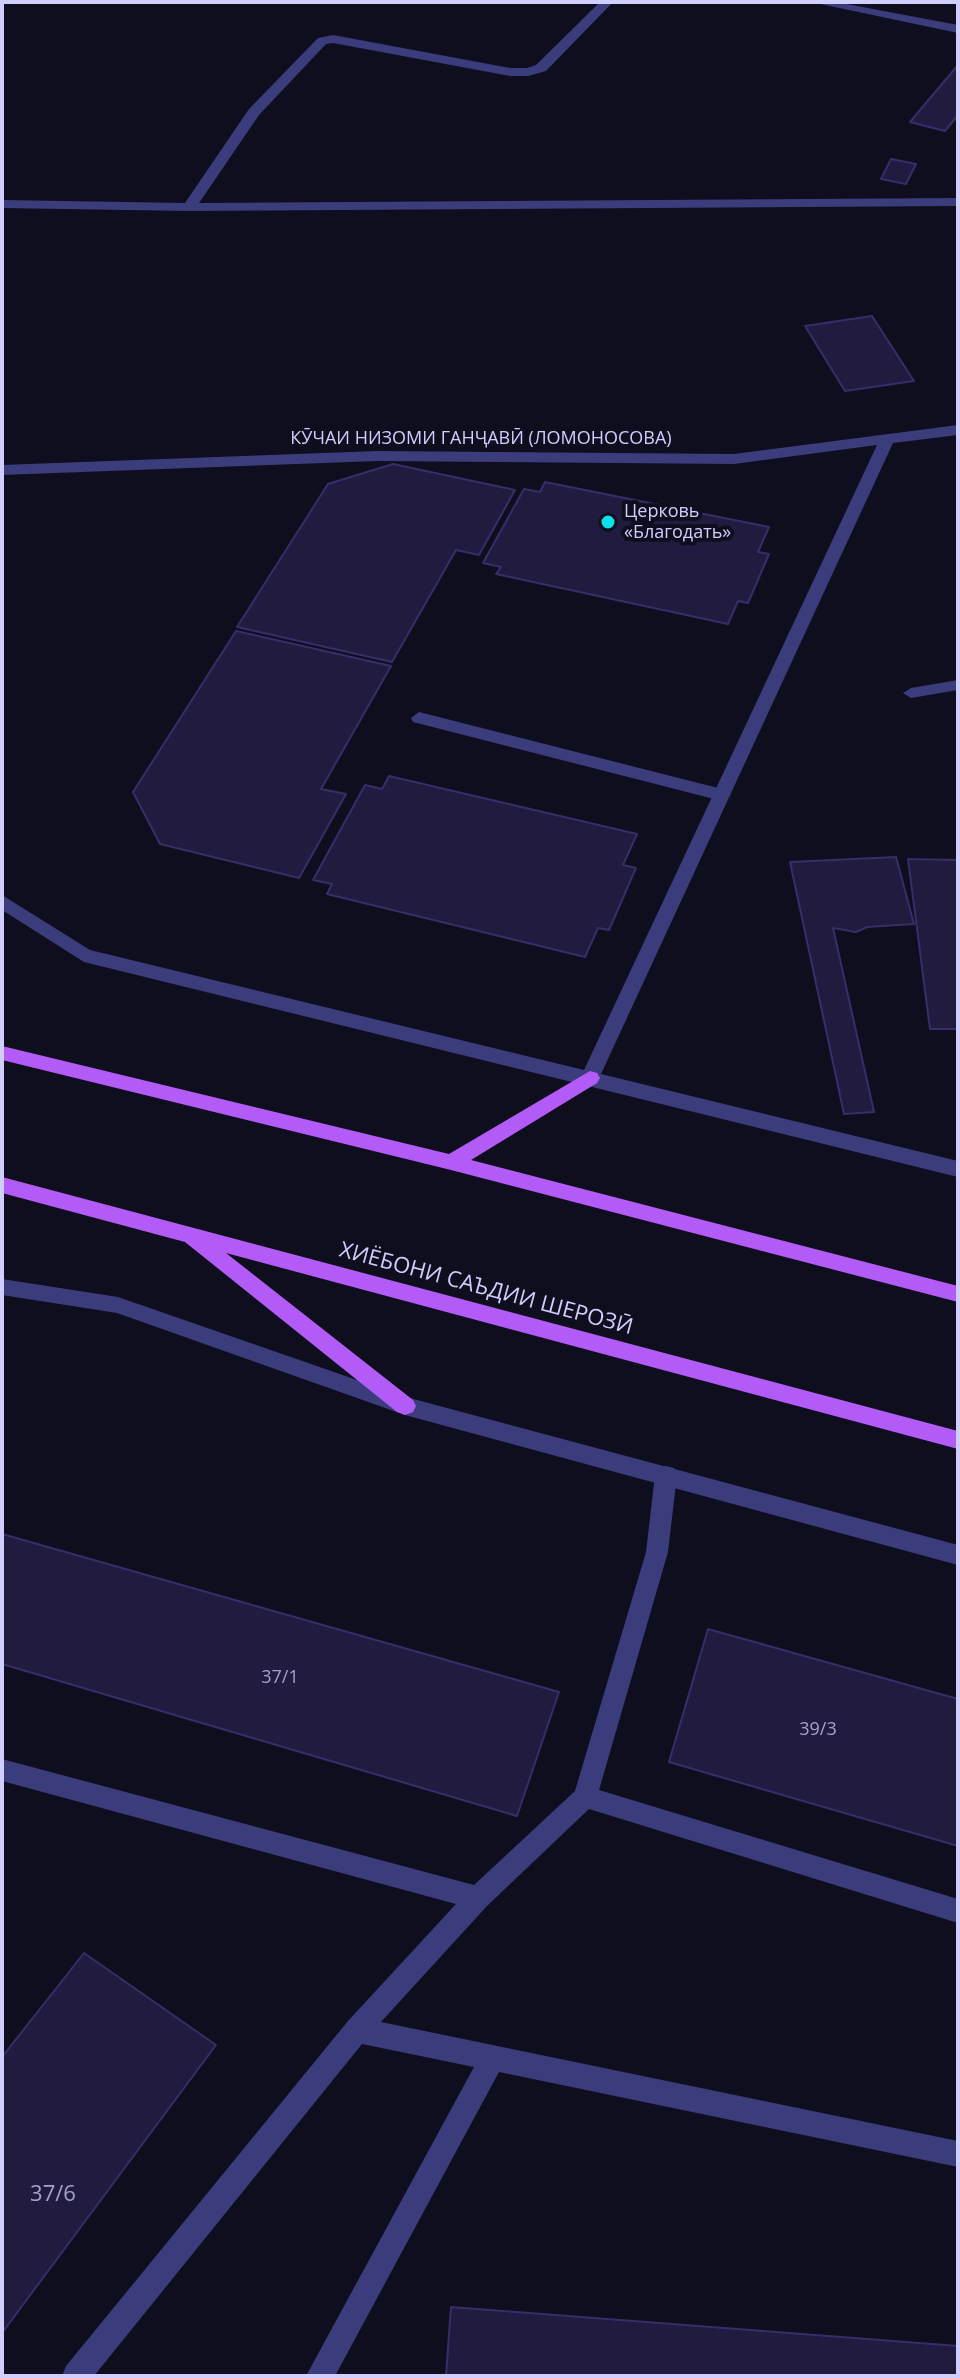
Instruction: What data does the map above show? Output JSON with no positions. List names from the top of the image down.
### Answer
{
  "streets": {
    "main road": ["ХИЁБОНИ САЪДИИ ШЕРОЗӢ"],
    "street": ["КӮЧАИ НИЗОМИ ГАНҶАВӢ (ЛОМОНОСОВА)"]
  },
  "places": ["Церковь «Благодать»"],
  "house_numbers": ["37/1", "39/3", "37/6"]
}
